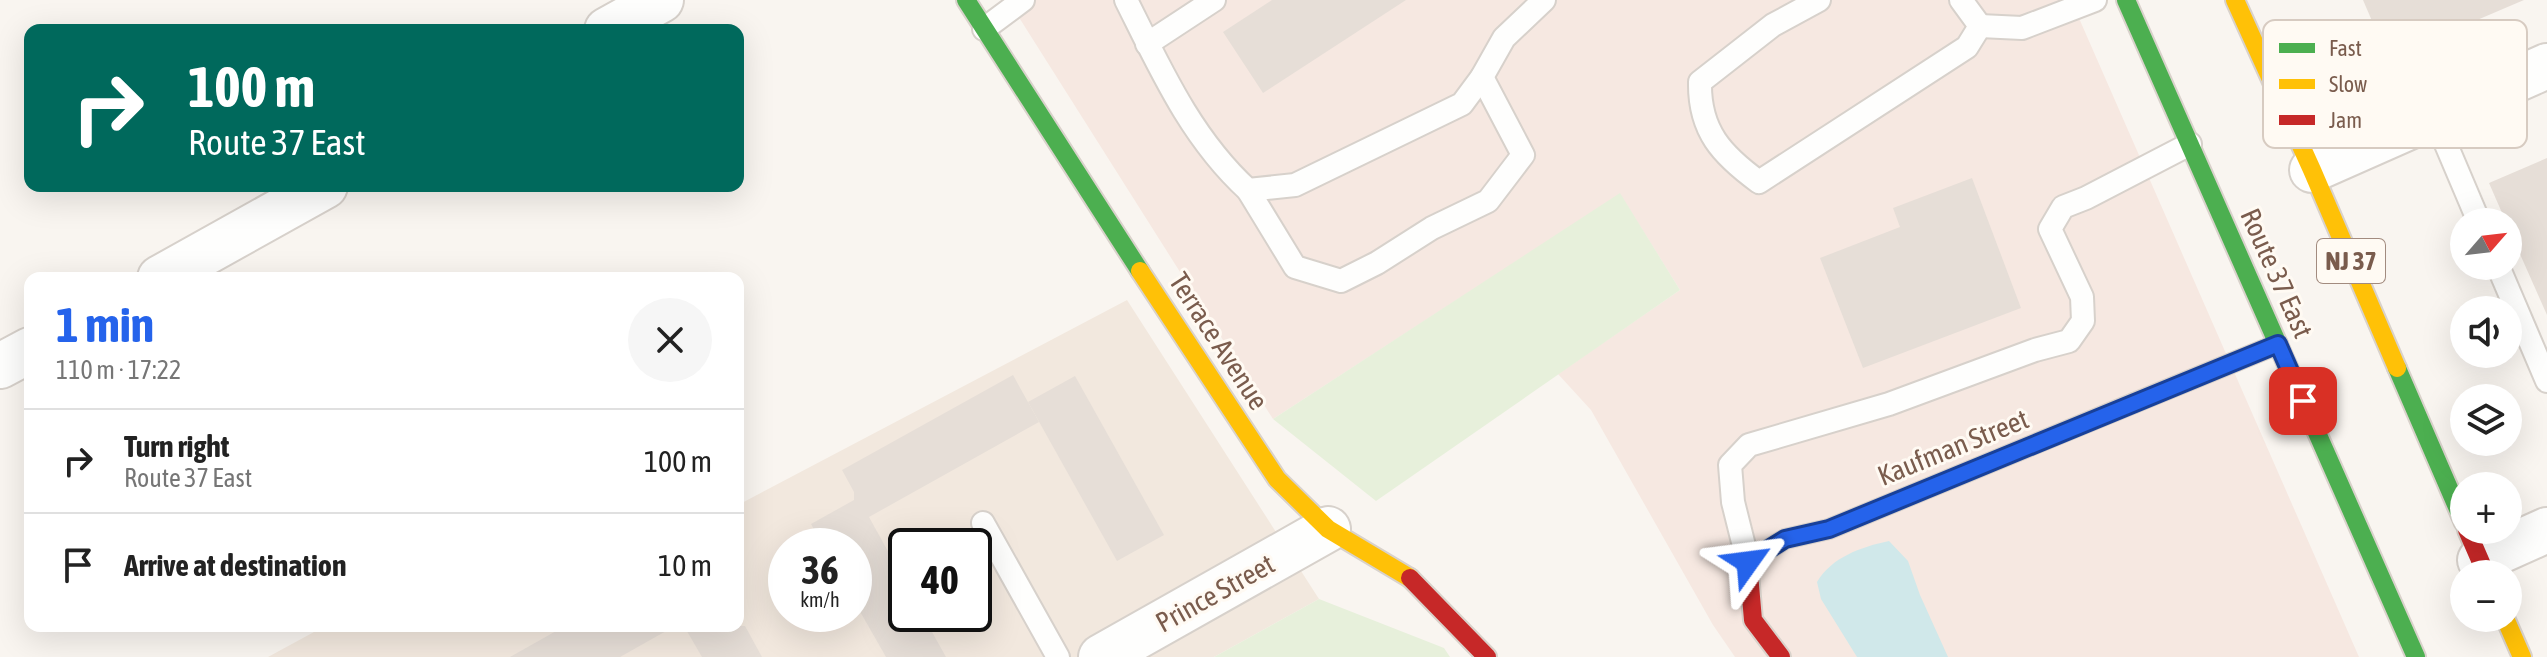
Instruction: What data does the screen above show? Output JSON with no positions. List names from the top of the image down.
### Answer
{
  "streets": {
    "main road": [
      "NJ 37",
      "Route 37 East",
      "Terrace Avenue",
      "Kaufman Street"
    ],
    "street": ["Prince Street"]
  },
  "crossings": [
    ["Route 37 East", "Kaufman Street"],
    ["Terrace Avenue", "Prince Street"]
  ],
  "legend": ["Fast", "Slow", "Jam"],
  "north": "top right",
  "page": {
    "turn": ["100 m", "Route 37 East"],
    "map_buttons": ["+", "−"],
    "heading": ["1 min", "110 m · 17:22"],
    "list": [
      {
        "name": "Turn right",
        "note": "Route 37 East",
        "value": "100 m"
      },
      {
        "name": "Arrive at destination",
        "value": "10 m"
      }
    ],
    "speed": "36 km/h",
    "limit": "40"
  }
}
